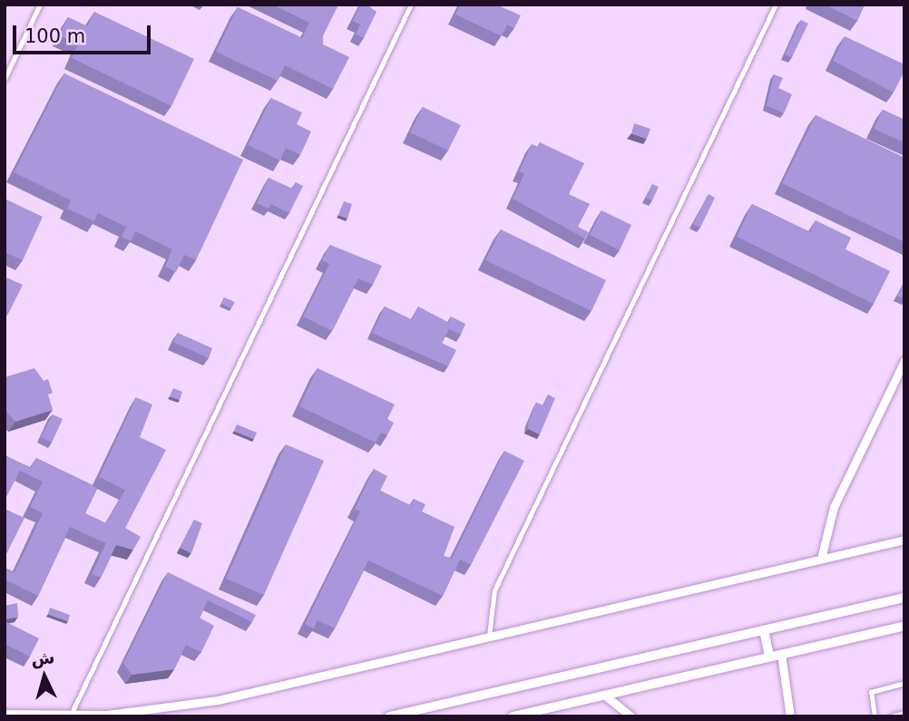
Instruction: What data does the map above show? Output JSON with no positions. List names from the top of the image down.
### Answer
{
  "scale_bar": "100 m",
  "north": "top"
}
